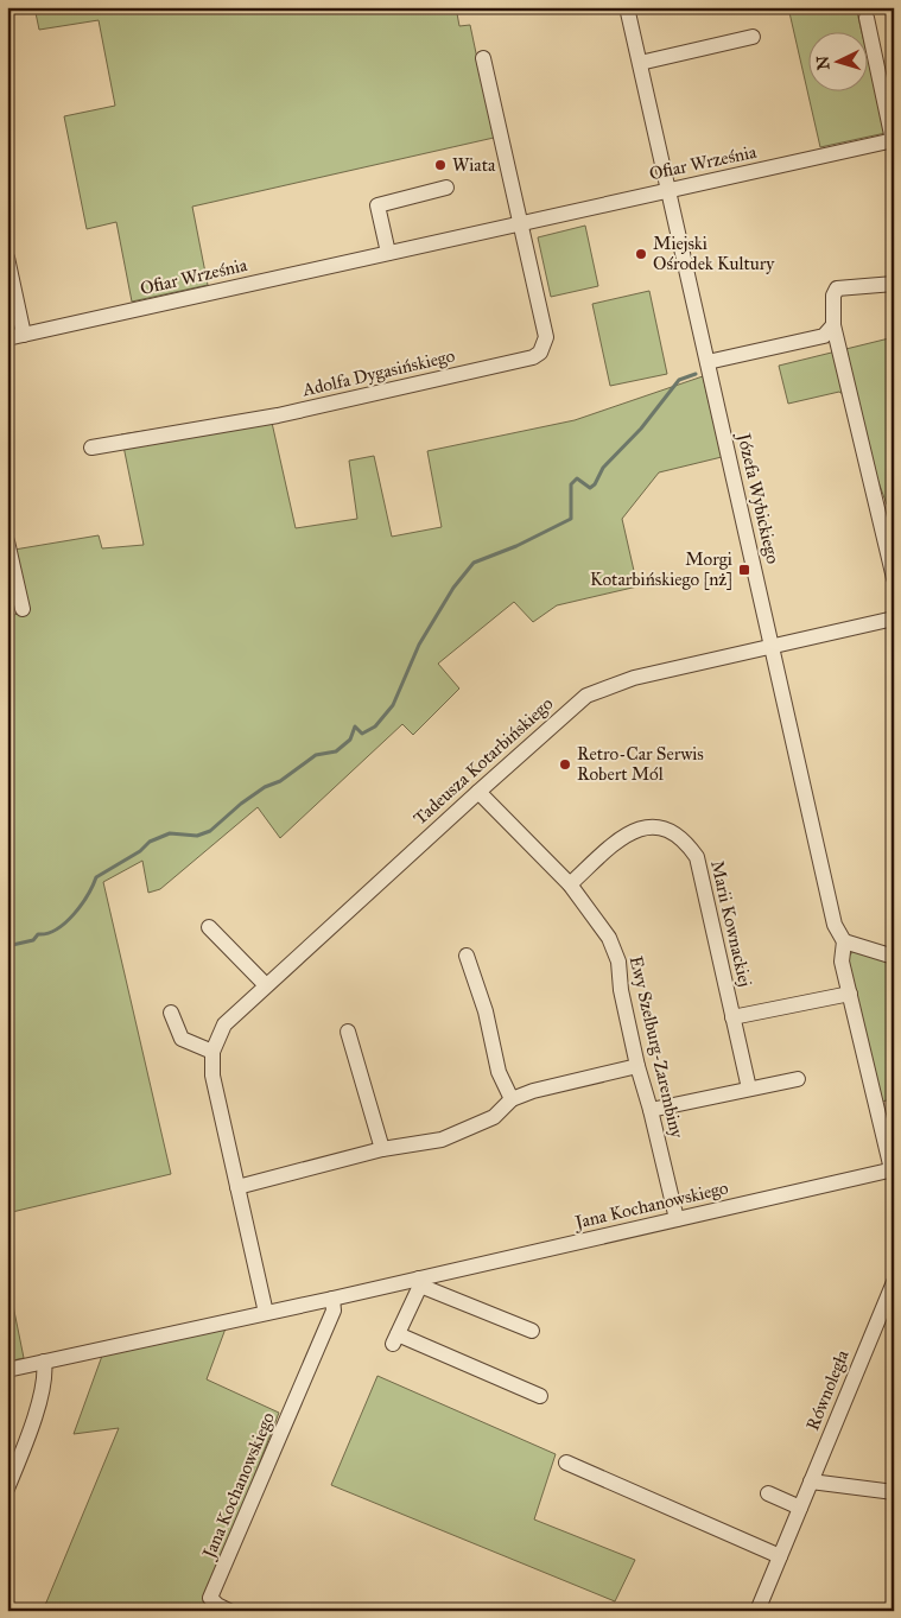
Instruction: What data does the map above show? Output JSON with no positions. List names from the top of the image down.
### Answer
{
  "streets": {
    "street": [
      "Ofiar Września",
      "Adolfa Dygasińskiego",
      "Józefa Wybickiego",
      "Tadeusza Kotarbińskiego",
      "Marii Kownackiej",
      "Ewy Szelburg-Zarembiny",
      "Jana Kochanowskiego",
      "Równoległa"
    ]
  },
  "crossings": [
    ["Ofiar Września", "Adolfa Dygasińskiego"],
    ["Ofiar Września", "Józefa Wybickiego"],
    ["Józefa Wybickiego", "Tadeusza Kotarbińskiego"],
    ["Józefa Wybickiego", "Jana Kochanowskiego"],
    ["Tadeusza Kotarbińskiego", "Ewy Szelburg-Zarembiny"],
    ["Marii Kownackiej", "Ewy Szelburg-Zarembiny"],
    ["Ewy Szelburg-Zarembiny", "Jana Kochanowskiego"]
  ],
  "places": {
    "other": ["Wiata", "Miejski Ośrodek Kultury", "Retro-Car Serwis Robert Mól"],
    "transit": ["Morgi Kotarbińskiego [nż]"]
  },
  "north": "left"
}
